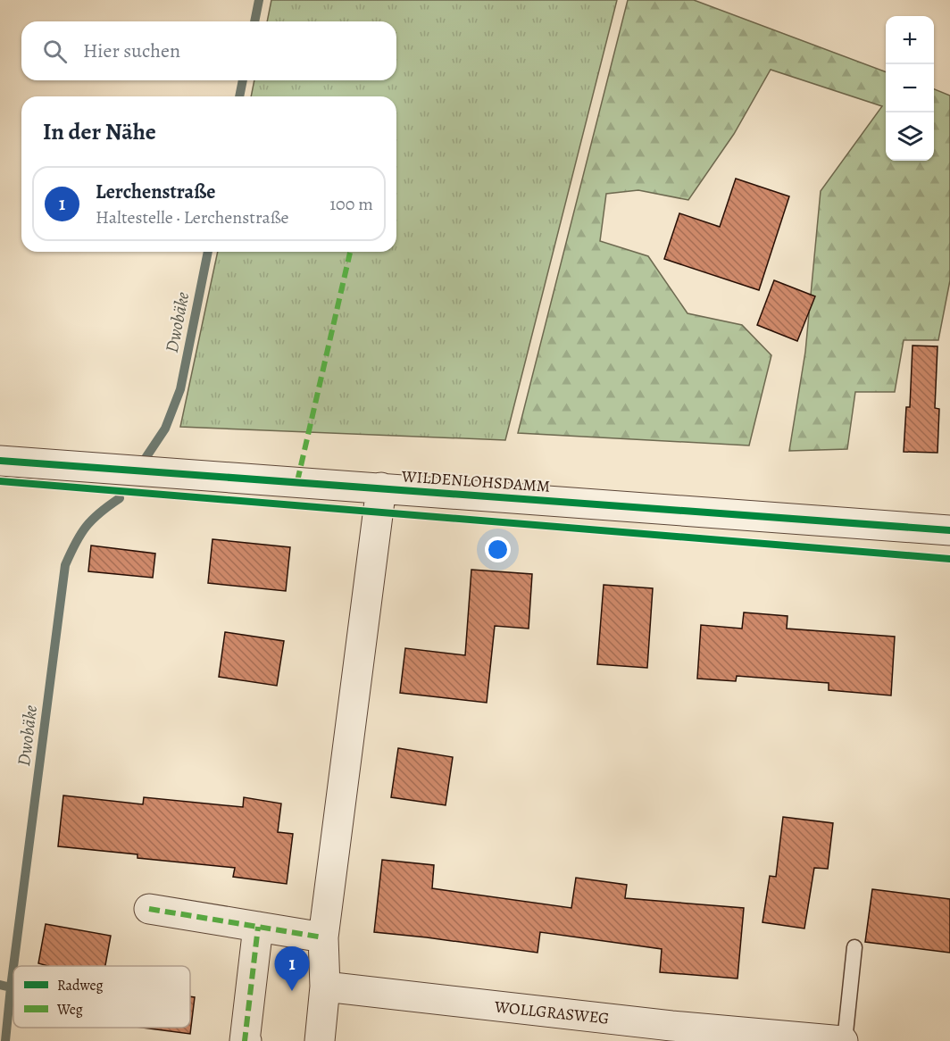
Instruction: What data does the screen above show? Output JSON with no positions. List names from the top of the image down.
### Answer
{
  "streets": {
    "street": ["WILDENLOHSDAMM", "WOLLGRASWEG"]
  },
  "water": ["Dwobäke"],
  "legend": ["Radweg", "Weg"],
  "page": {
    "map_buttons": ["+", "−"],
    "search": "Hier suchen",
    "heading": "In der Nähe",
    "list": [
      {
        "mark": "1",
        "name": "Lerchenstraße",
        "note": "Haltestelle · Lerchenstraße",
        "value": "100 m"
      }
    ],
    "pins": "1"
  }
}
